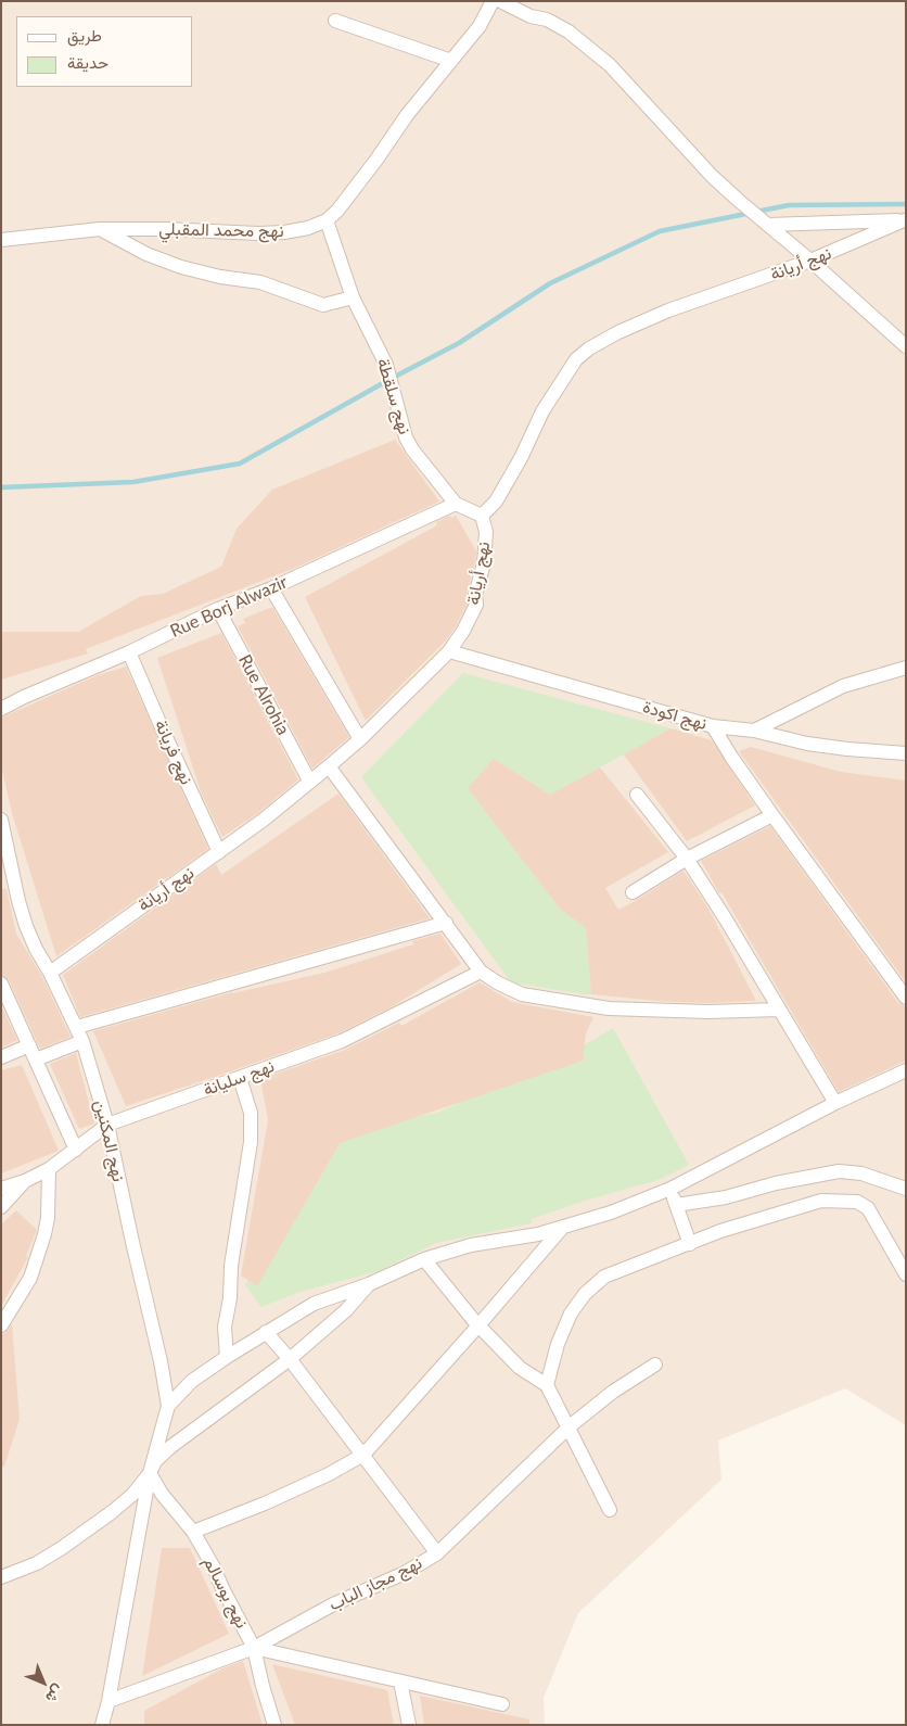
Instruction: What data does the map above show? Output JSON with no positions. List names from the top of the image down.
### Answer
{
  "streets": {
    "street": [
      "نهج محمد المقبلي",
      "نهج أريانة",
      "نهج سلقطة",
      "Rue Borj Alwazir",
      "Rue Alrohia",
      "نهج اكودة",
      "نهج فريانة",
      "نهج سليانة",
      "نهج المكنين",
      "نهج مجاز الباب",
      "نهج بوسالم"
    ]
  },
  "crossings": [
    ["نهج محمد المقبلي", "نهج سلقطة"],
    ["نهج أريانة", "نهج سلقطة"],
    ["نهج أريانة", "Rue Alrohia"],
    ["نهج أريانة", "نهج اكودة"],
    ["نهج أريانة", "نهج فريانة"],
    ["نهج أريانة", "نهج المكنين"],
    ["نهج سلقطة", "Rue Borj Alwazir"],
    ["Rue Borj Alwazir", "Rue Alrohia"],
    ["Rue Borj Alwazir", "نهج فريانة"],
    ["نهج سليانة", "نهج المكنين"],
    ["نهج المكنين", "نهج مجاز الباب"],
    ["نهج المكنين", "نهج بوسالم"],
    ["نهج مجاز الباب", "نهج بوسالم"]
  ],
  "legend": ["طريق", "حديقة"],
  "north": "bottom right"
}
